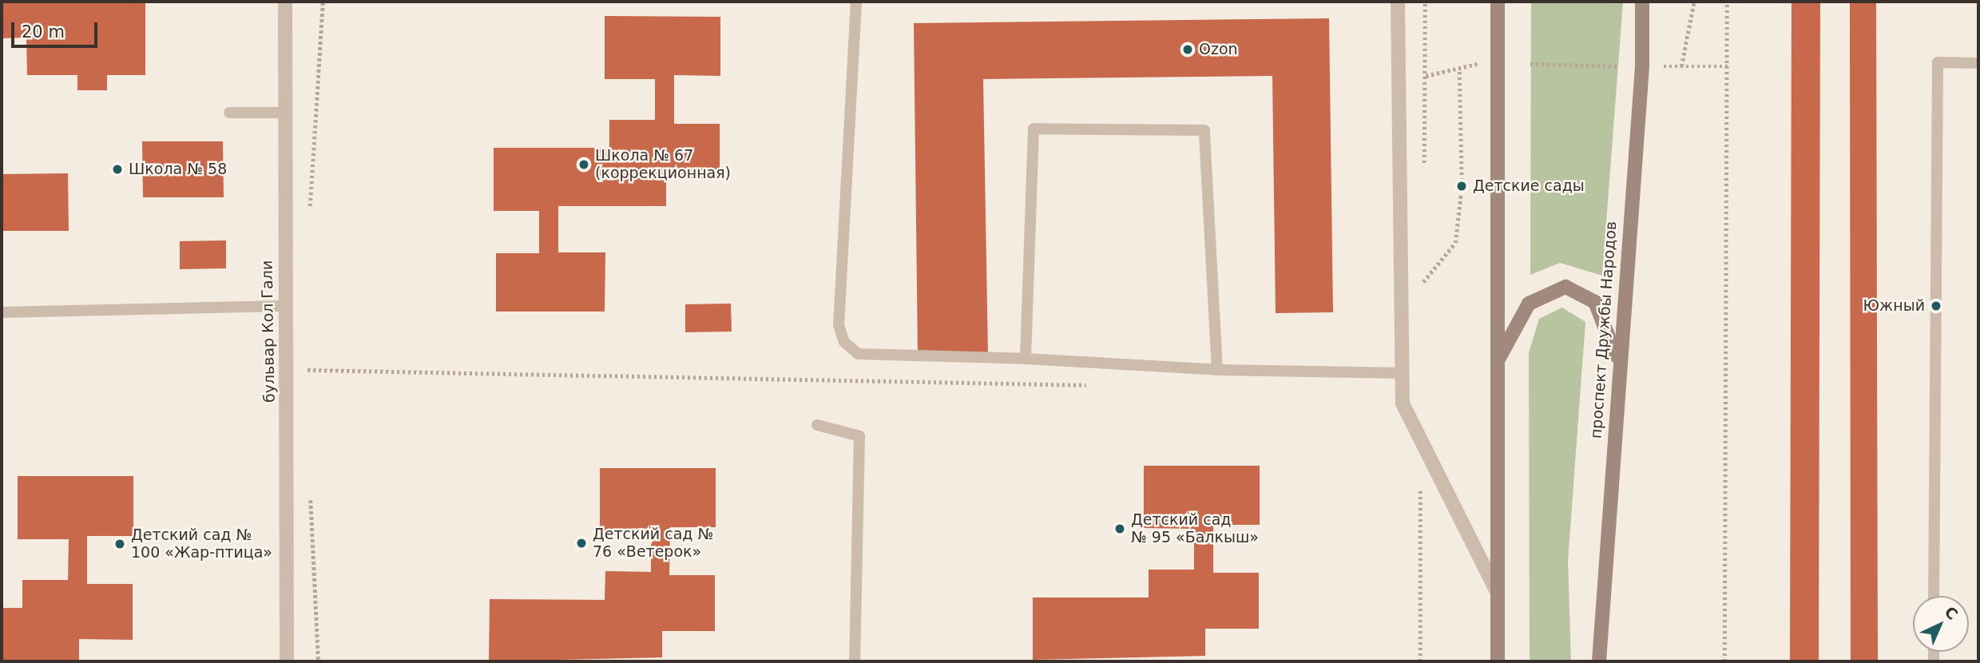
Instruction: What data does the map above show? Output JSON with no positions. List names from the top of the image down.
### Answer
{
  "streets": {
    "main road": ["проспект Дружбы Народов"],
    "street": ["бульвар Кол Гали"]
  },
  "places": [
    "Ozon",
    "Школа № 67 (коррекционная)",
    "Школа № 58",
    "Детские сады",
    "Южный",
    "Детский сад № 95 «Балкыш»",
    "Детский сад № 76 «Ветерок»",
    "Детский сад № 100 «Жар-птица»"
  ],
  "scale_bar": "20 m",
  "north": "top right"
}
